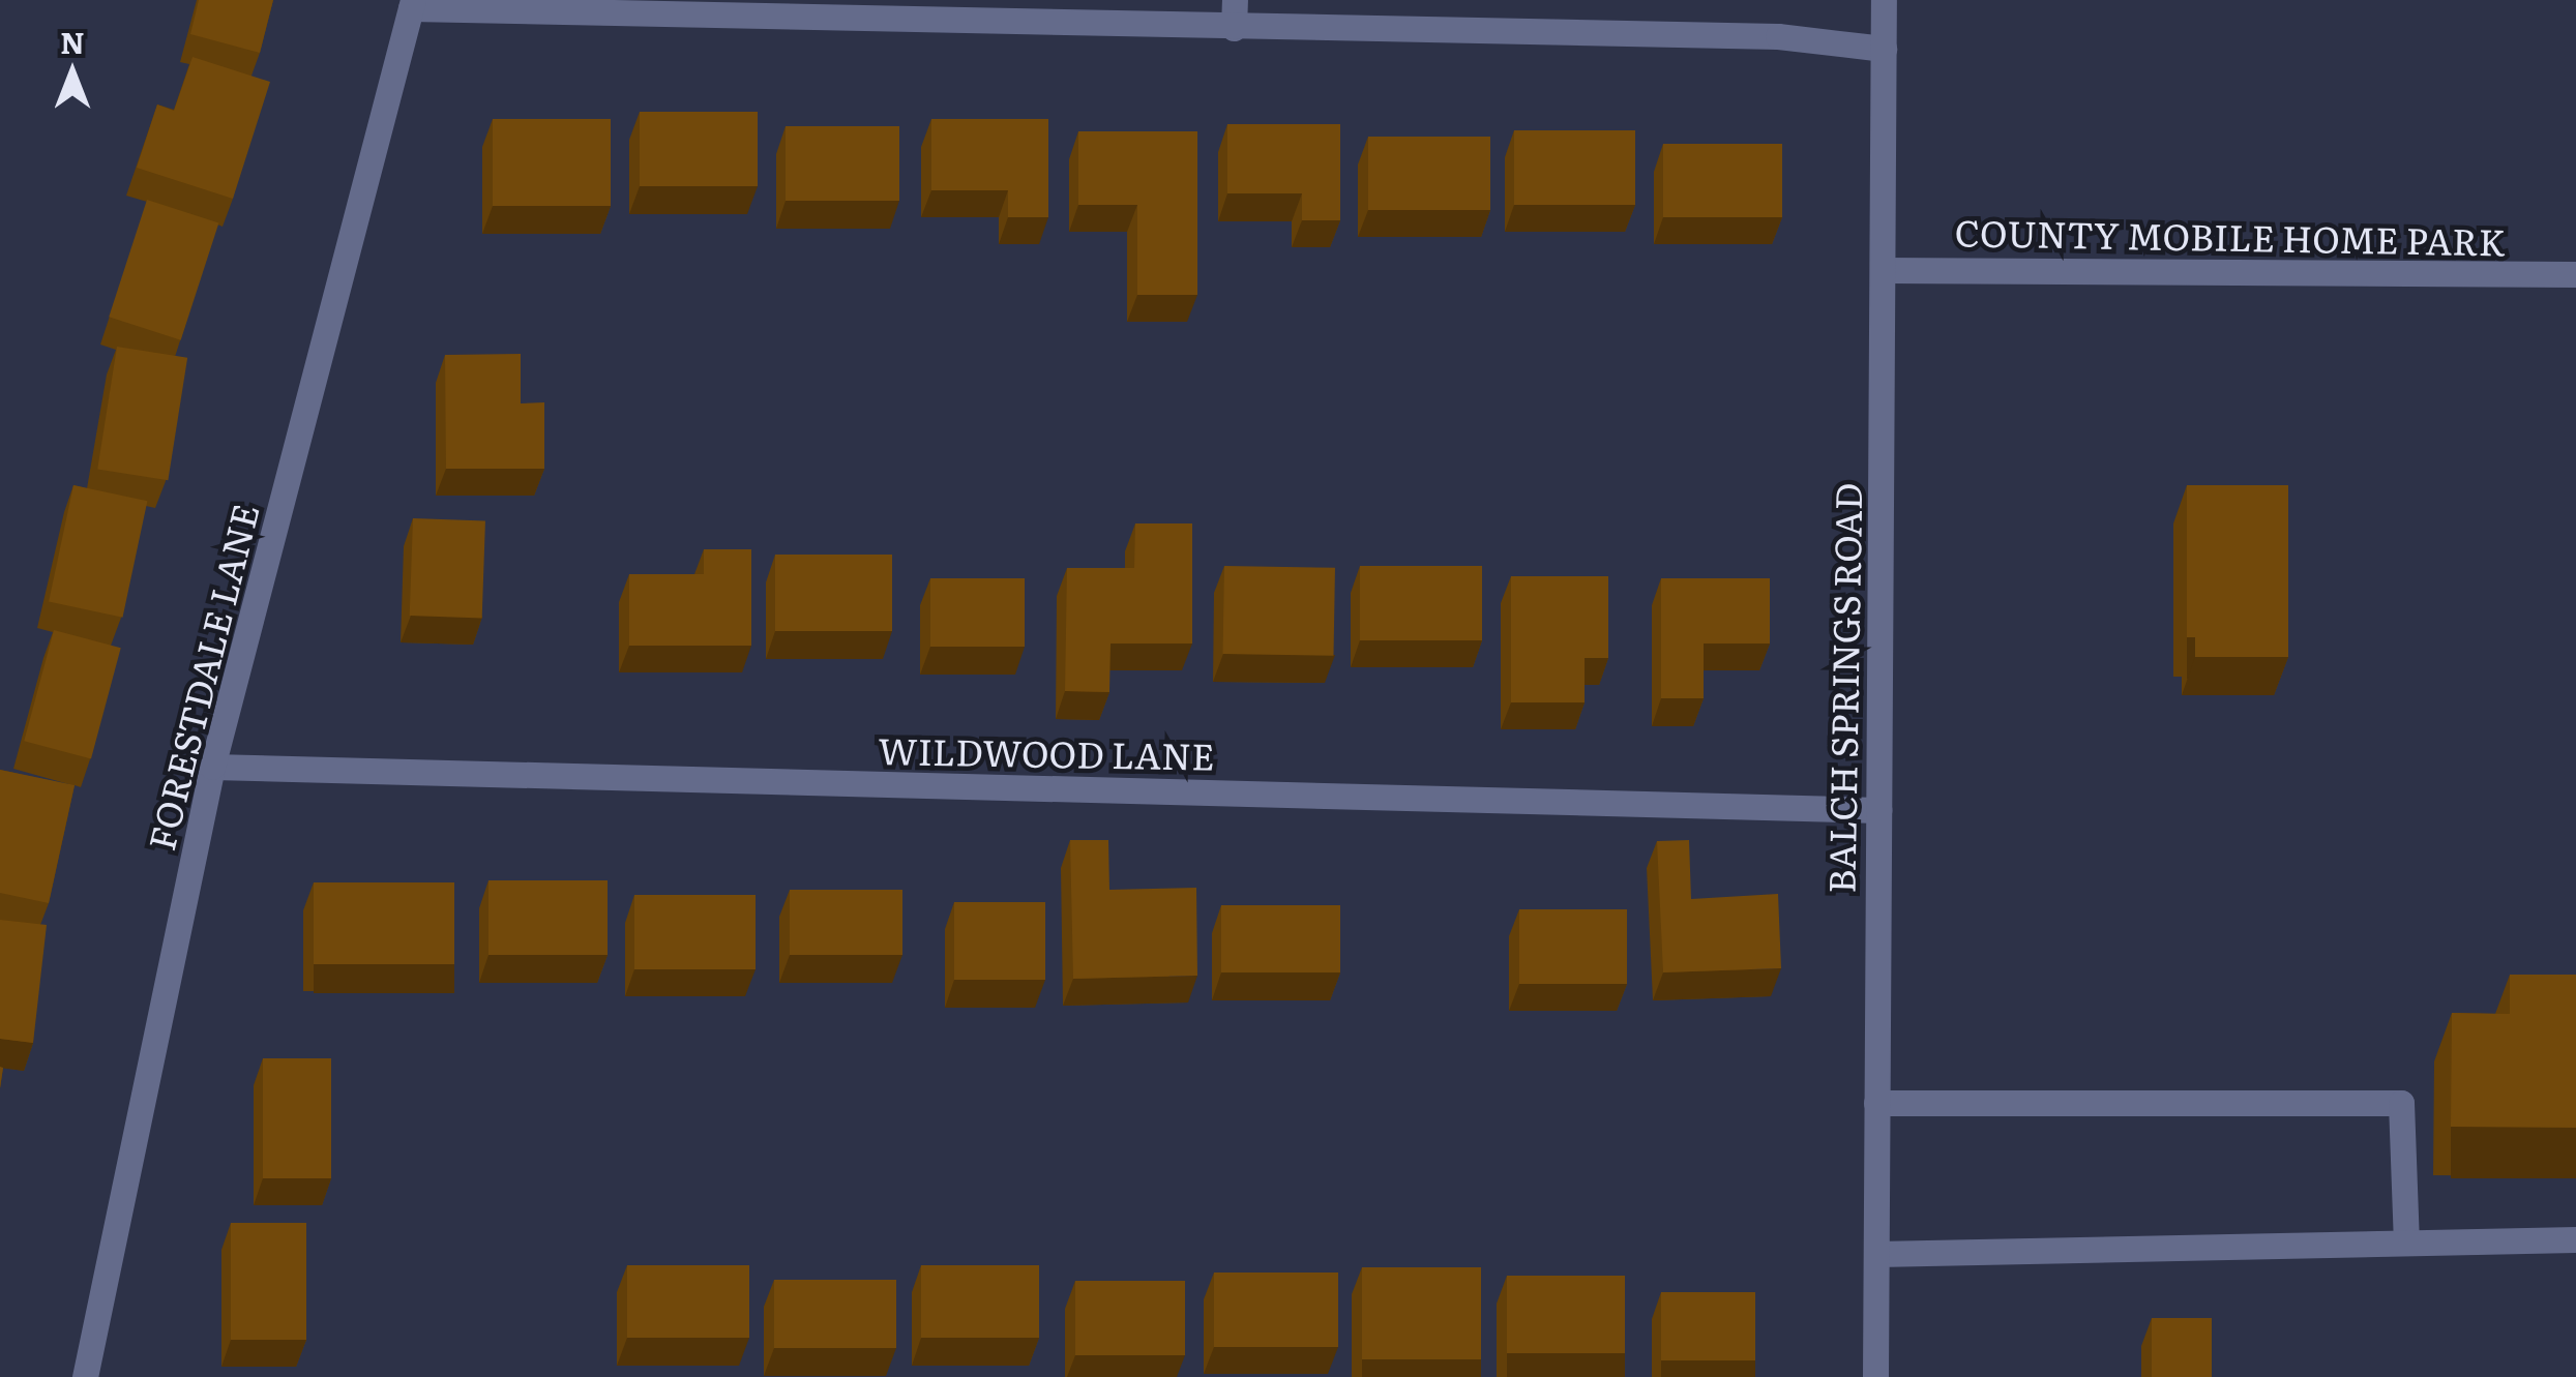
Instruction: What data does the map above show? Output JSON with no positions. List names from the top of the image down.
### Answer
{
  "streets": {
    "street": [
      "COUNTY MOBILE HOME PARK",
      "FORESTDALE LANE",
      "BALCH SPRINGS ROAD",
      "WILDWOOD LANE"
    ]
  },
  "crossings": [
    ["COUNTY MOBILE HOME PARK", "BALCH SPRINGS ROAD"],
    ["FORESTDALE LANE", "WILDWOOD LANE"],
    ["BALCH SPRINGS ROAD", "WILDWOOD LANE"]
  ],
  "north": "top"
}
